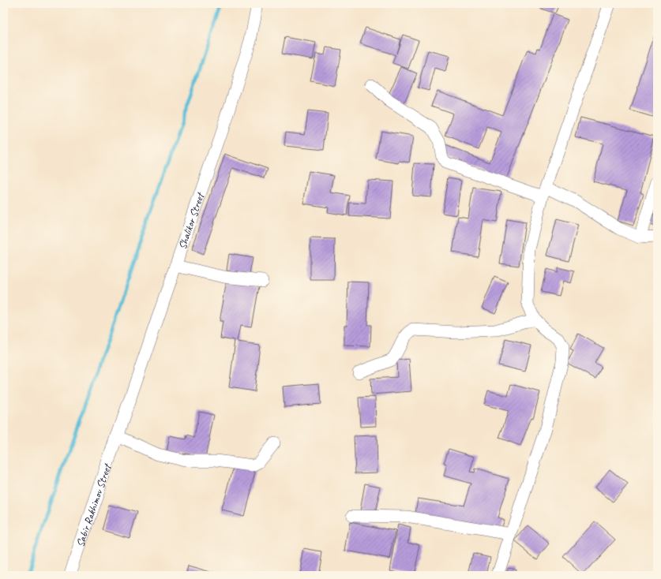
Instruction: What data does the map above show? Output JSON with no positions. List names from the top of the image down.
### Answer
{
  "streets": {
    "street": ["Shаlikor Street", "Sabir Rakhimov Street"]
  },
  "crossings": [
    ["Shаlikor Street", "Sabir Rakhimov Street"]
  ]
}
